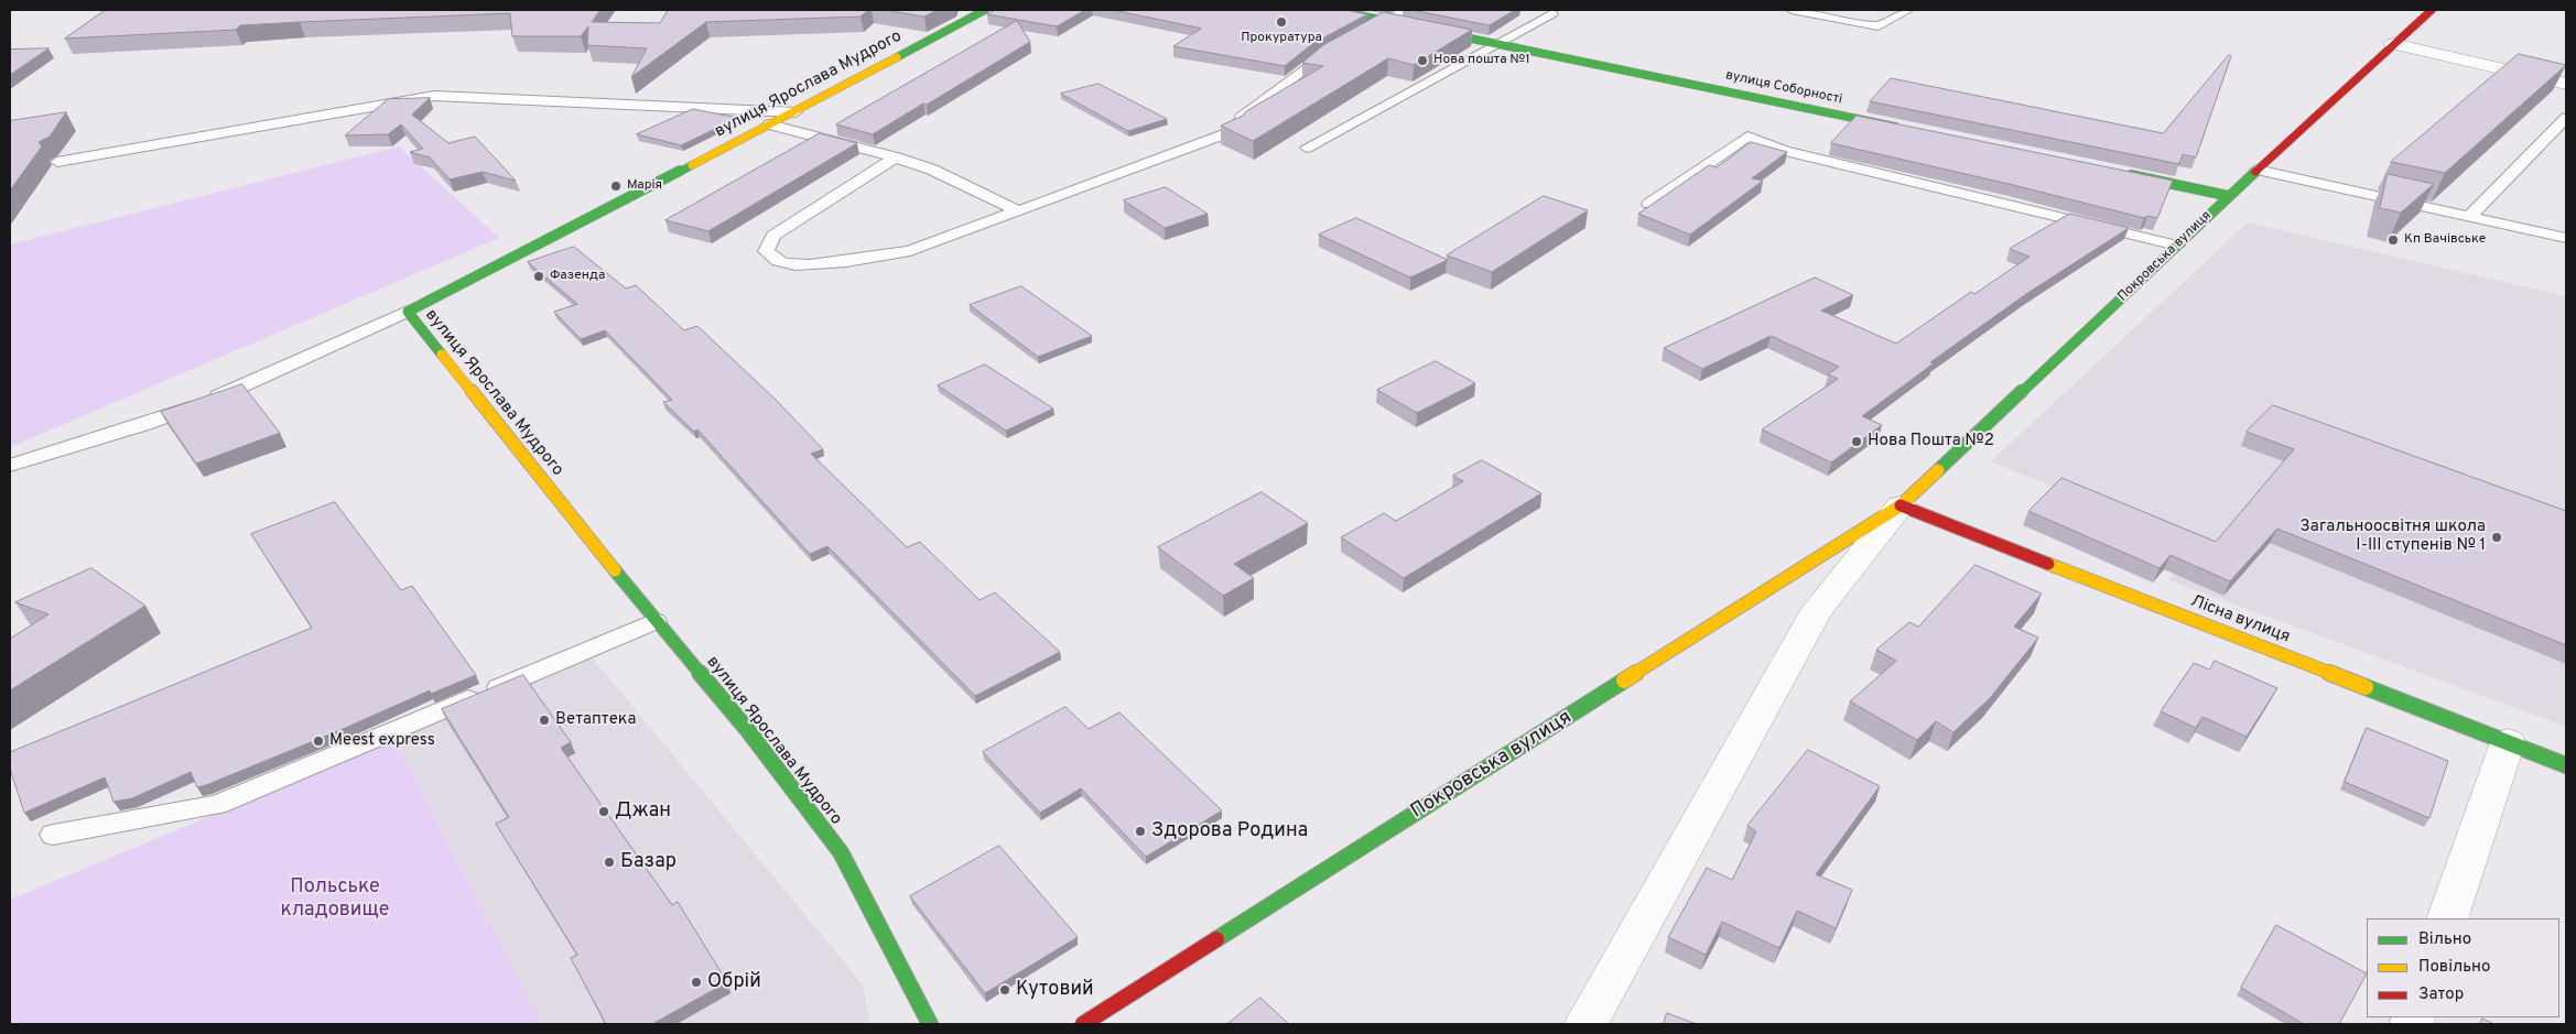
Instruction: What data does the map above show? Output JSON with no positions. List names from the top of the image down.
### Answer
{
  "streets": {
    "main road": [
      "вулиця Ярослава Мудрого",
      "вулиця Соборності",
      "Покровська вулиця",
      "Лісна вулиця"
    ]
  },
  "crossings": [
    ["Покровська вулиця", "Лісна вулиця"]
  ],
  "parks": ["Польське кладовище"],
  "places": [
    "Прокуратура",
    "Нова пошта №1",
    "Марія",
    "Кп Вачівське",
    "Фазенда",
    "Нова Пошта №2",
    "Загальноосвітня школа І-ІІІ ступенів № 1",
    "Ветаптека",
    "Meest express",
    "Джан",
    "Здорова Родина",
    "Базар",
    "Обрій",
    "Кутовий"
  ],
  "legend": ["Вільно", "Повільно", "Затор"]
}
